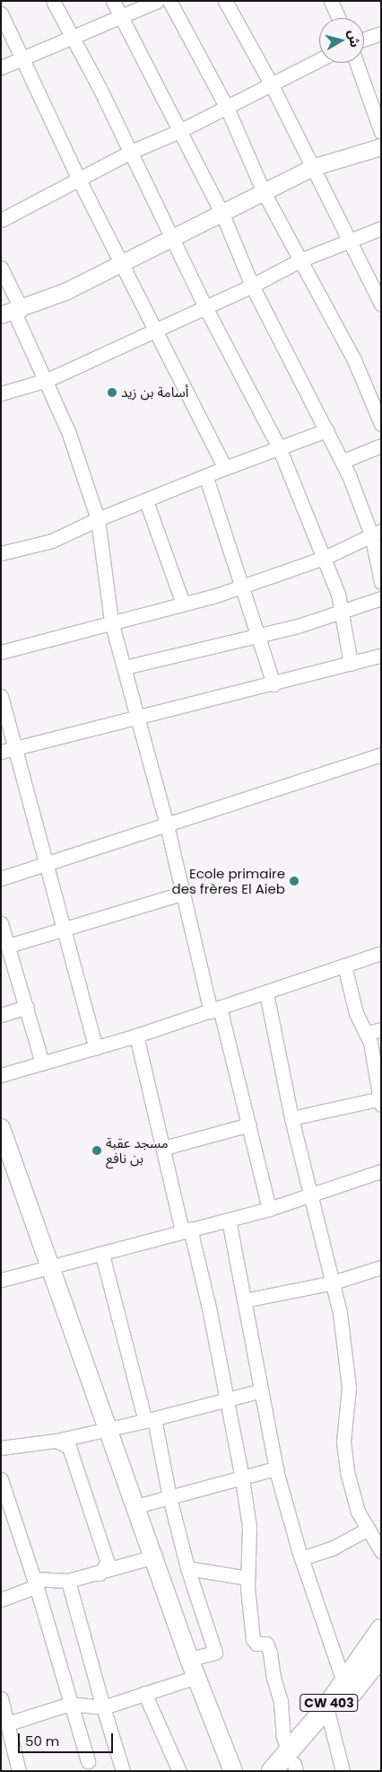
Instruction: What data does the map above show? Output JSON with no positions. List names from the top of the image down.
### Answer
{
  "streets": {
    "main road": ["CW 403"]
  },
  "places": ["أسامة بن زيد", "Ecole primaire des frères El Aieb", "مسجد عقبة بن نافع"],
  "scale_bar": "50 m",
  "north": "right"
}
